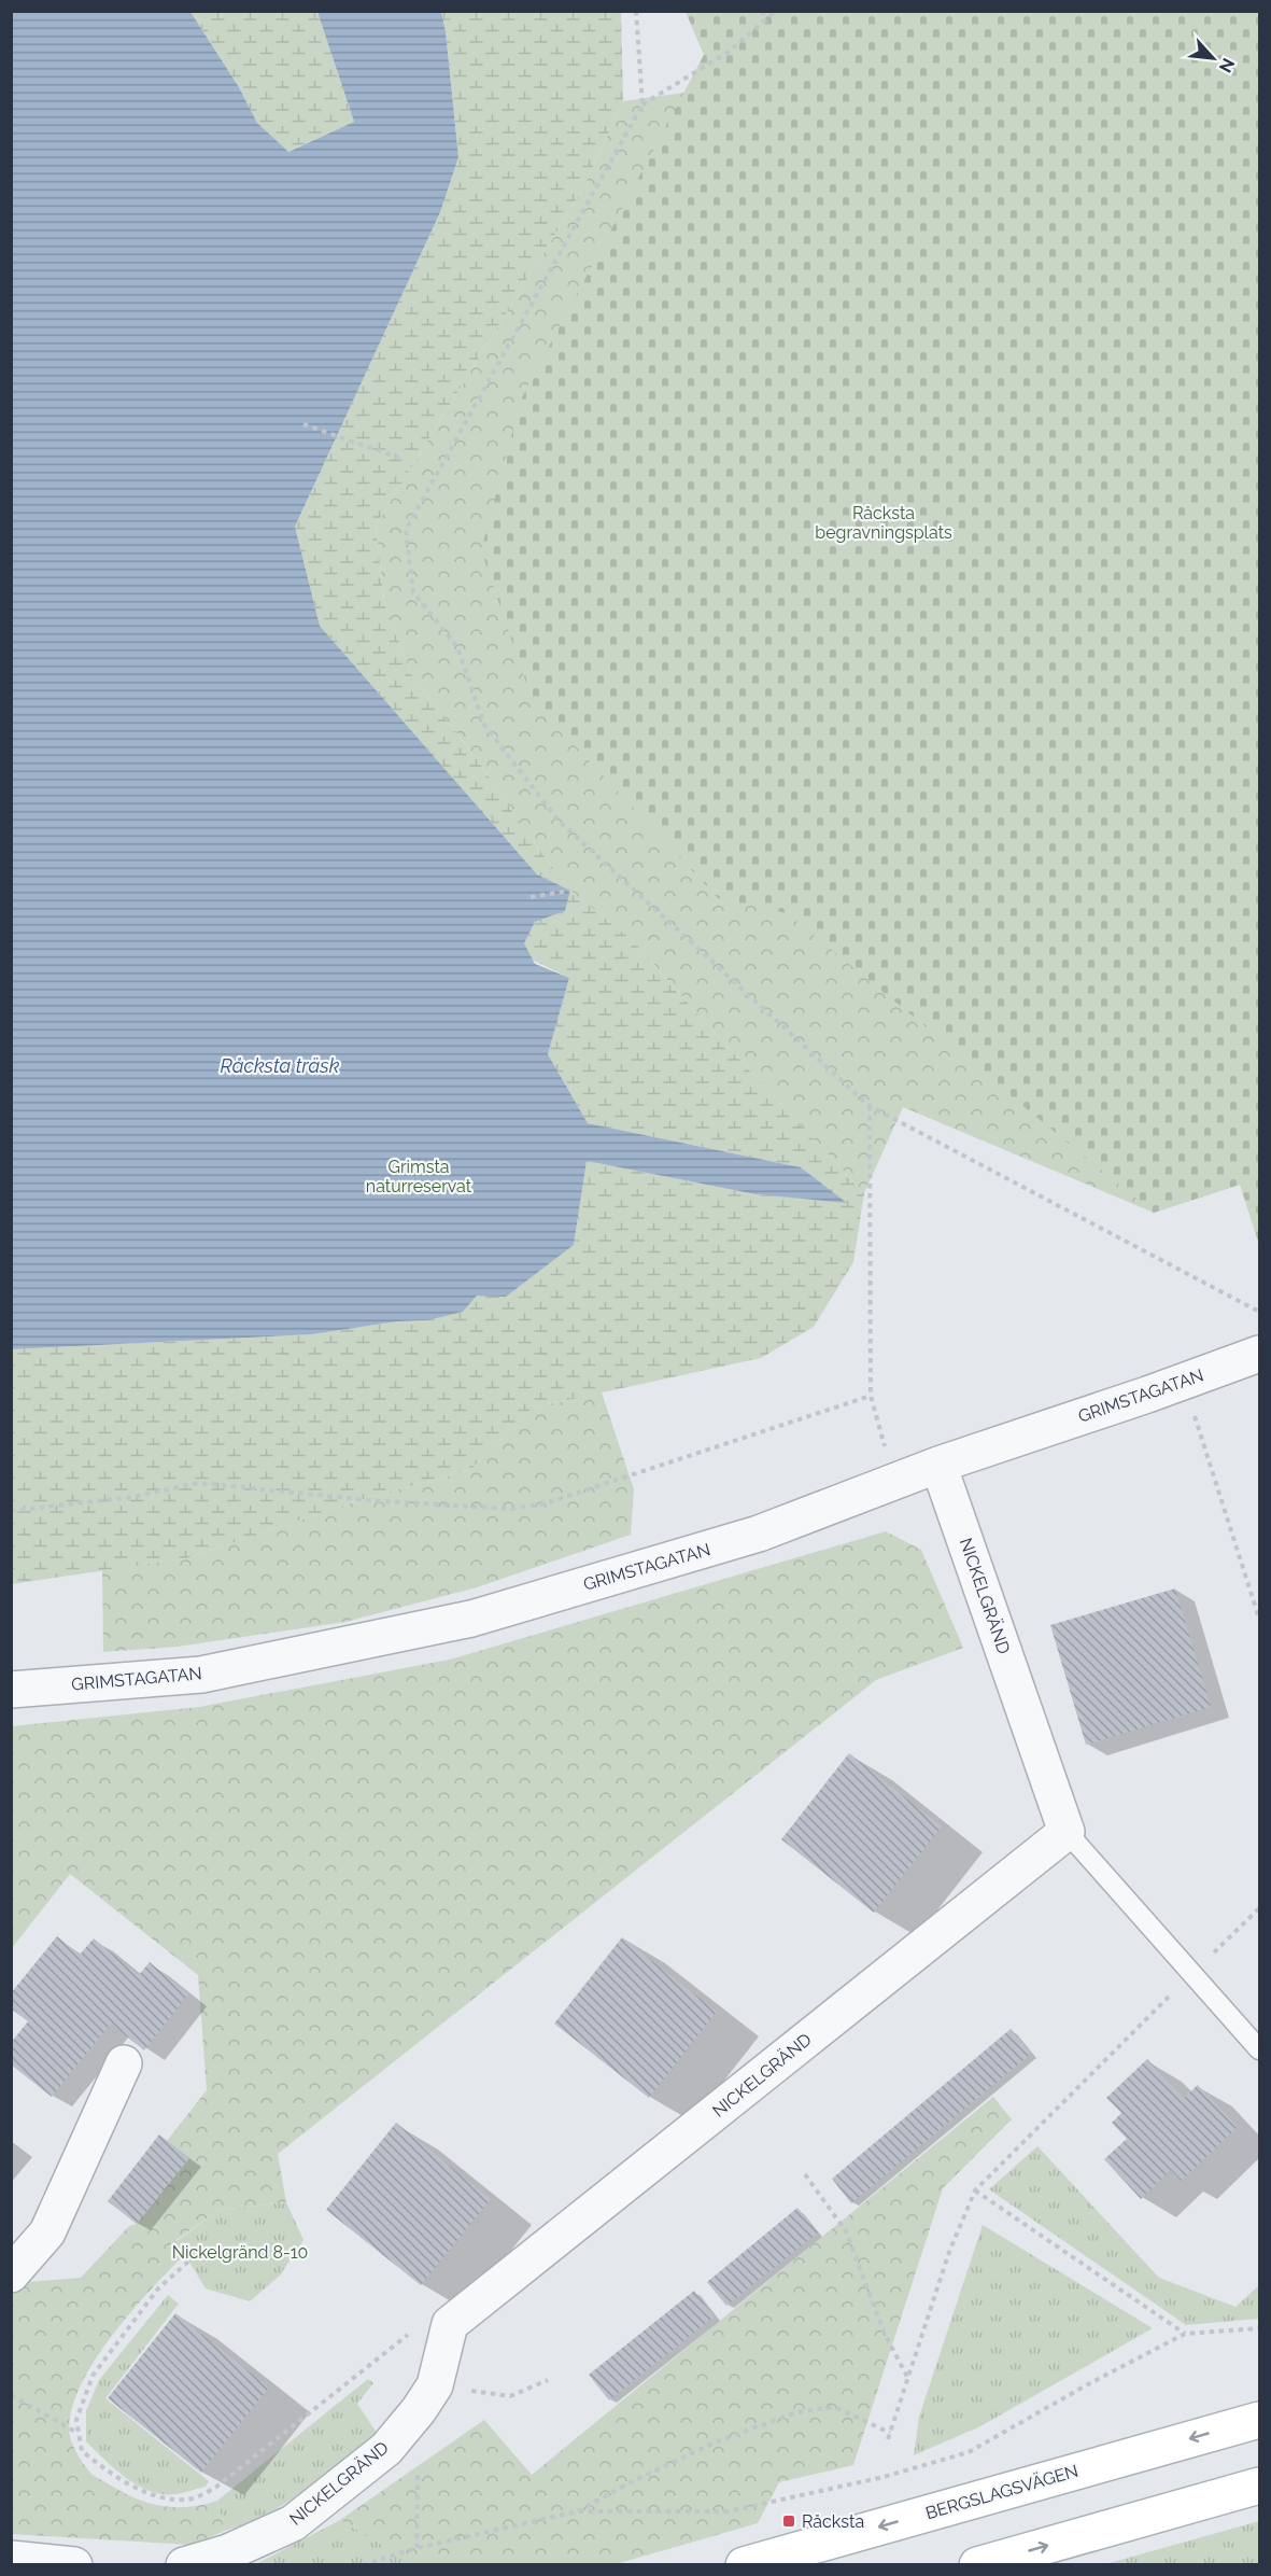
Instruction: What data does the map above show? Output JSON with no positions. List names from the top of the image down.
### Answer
{
  "streets": {
    "main road": ["BERGSLAGSVÄGEN"],
    "street": ["GRIMSTAGATAN", "NICKELGRÄND"]
  },
  "crossings": [
    ["GRIMSTAGATAN", "NICKELGRÄND"]
  ],
  "water": ["Råcksta träsk"],
  "parks": ["Råcksta begravningsplats", "Grimsta naturreservat", "Nickelgränd 8-10"],
  "places": {
    "transit": ["Råcksta"]
  },
  "north": "bottom right"
}
